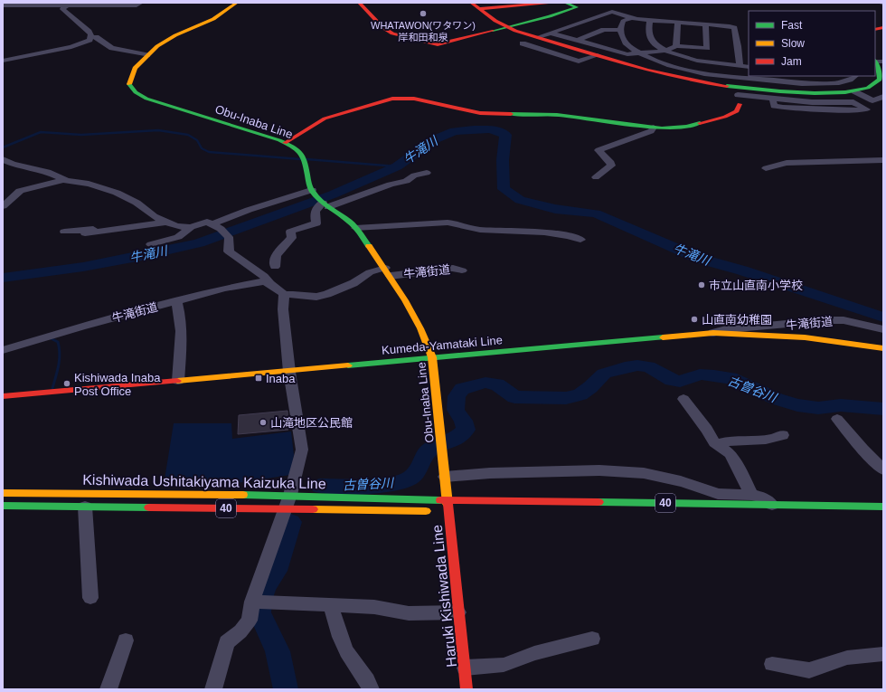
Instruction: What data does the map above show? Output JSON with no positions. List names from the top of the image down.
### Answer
{
  "streets": {
    "street": [
      "Obu-Inaba Line",
      "牛滝街道",
      "Kumeda-Yamataki Line",
      "Kishiwada Ushitakiyama Kaizuka Line",
      "40",
      "Haruki Kishiwada Line"
    ]
  },
  "crossings": [
    ["Obu-Inaba Line", "牛滝街道"],
    ["Obu-Inaba Line", "Kumeda-Yamataki Line"],
    ["Obu-Inaba Line", "Kishiwada Ushitakiyama Kaizuka Line"],
    ["Obu-Inaba Line", "Haruki Kishiwada Line"],
    ["牛滝街道", "Kumeda-Yamataki Line"],
    ["Kishiwada Ushitakiyama Kaizuka Line", "Haruki Kishiwada Line"],
    ["40", "Haruki Kishiwada Line"]
  ],
  "water": ["牛滝川", "古曽谷川"],
  "places": {
    "other": [
      "WHATAWON(ワタワン) 岸和田和泉",
      "市立山直南小学校",
      "山直南幼稚園",
      "Kishiwada Inaba Post Office",
      "山滝地区公民館"
    ],
    "transit": ["Inaba"]
  },
  "legend": ["Fast", "Slow", "Jam"]
}
